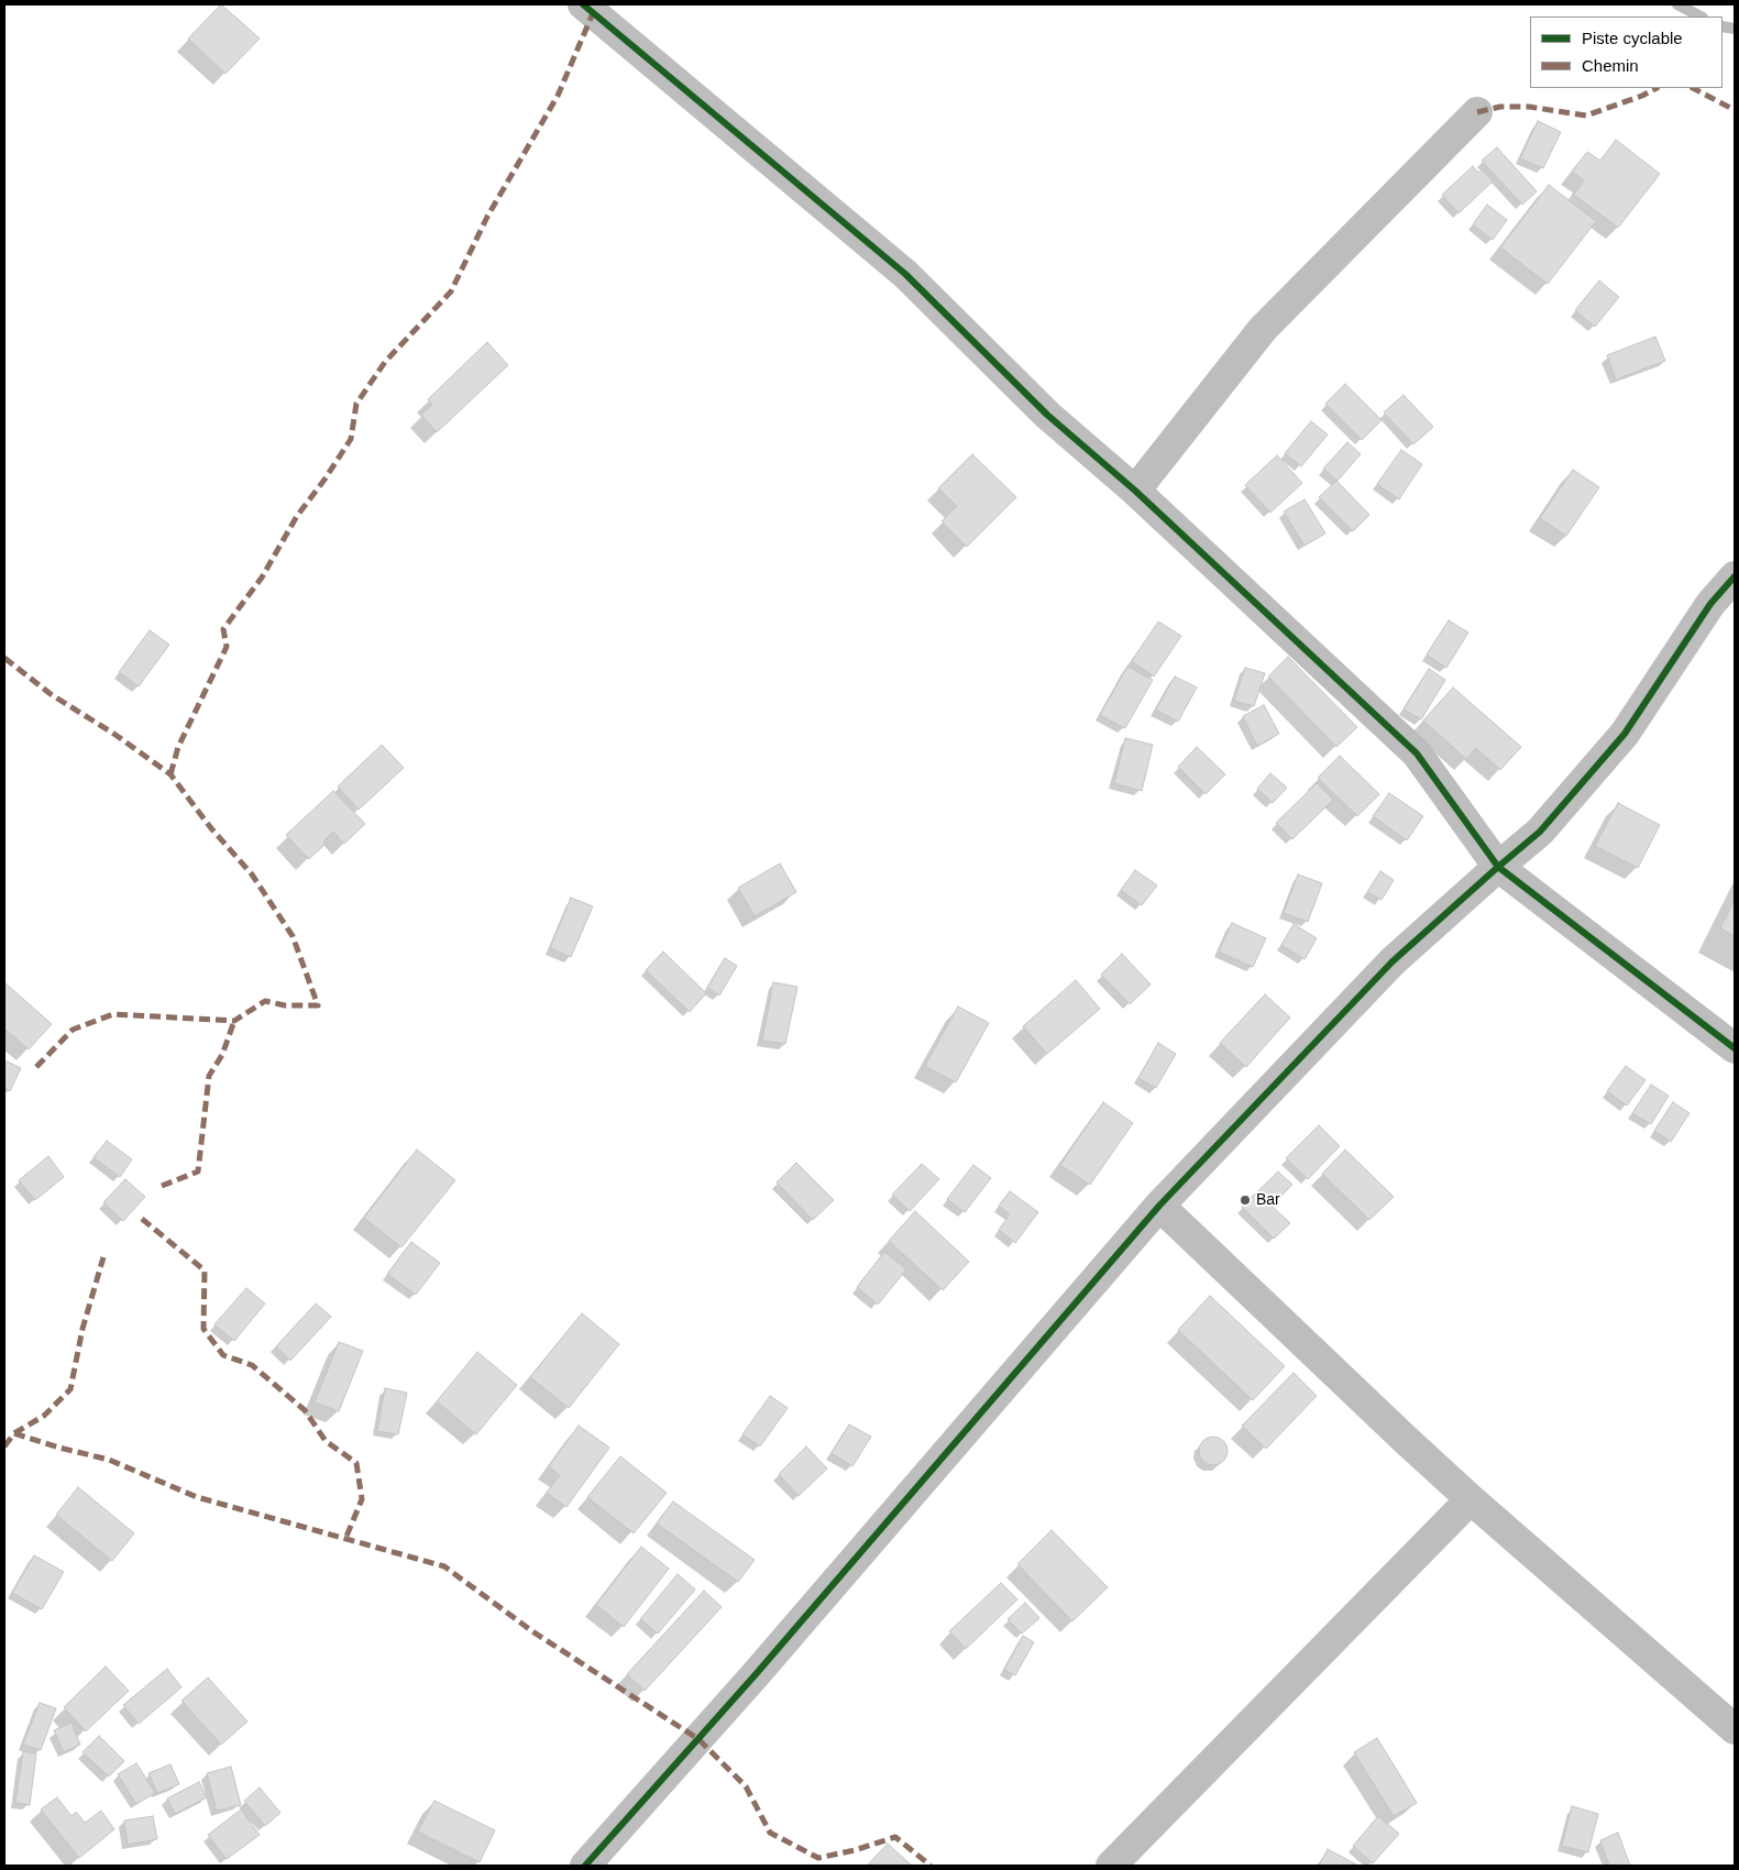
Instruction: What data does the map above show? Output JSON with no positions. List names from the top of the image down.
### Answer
{
  "places": ["Bar"],
  "legend": ["Piste cyclable", "Chemin"]
}
